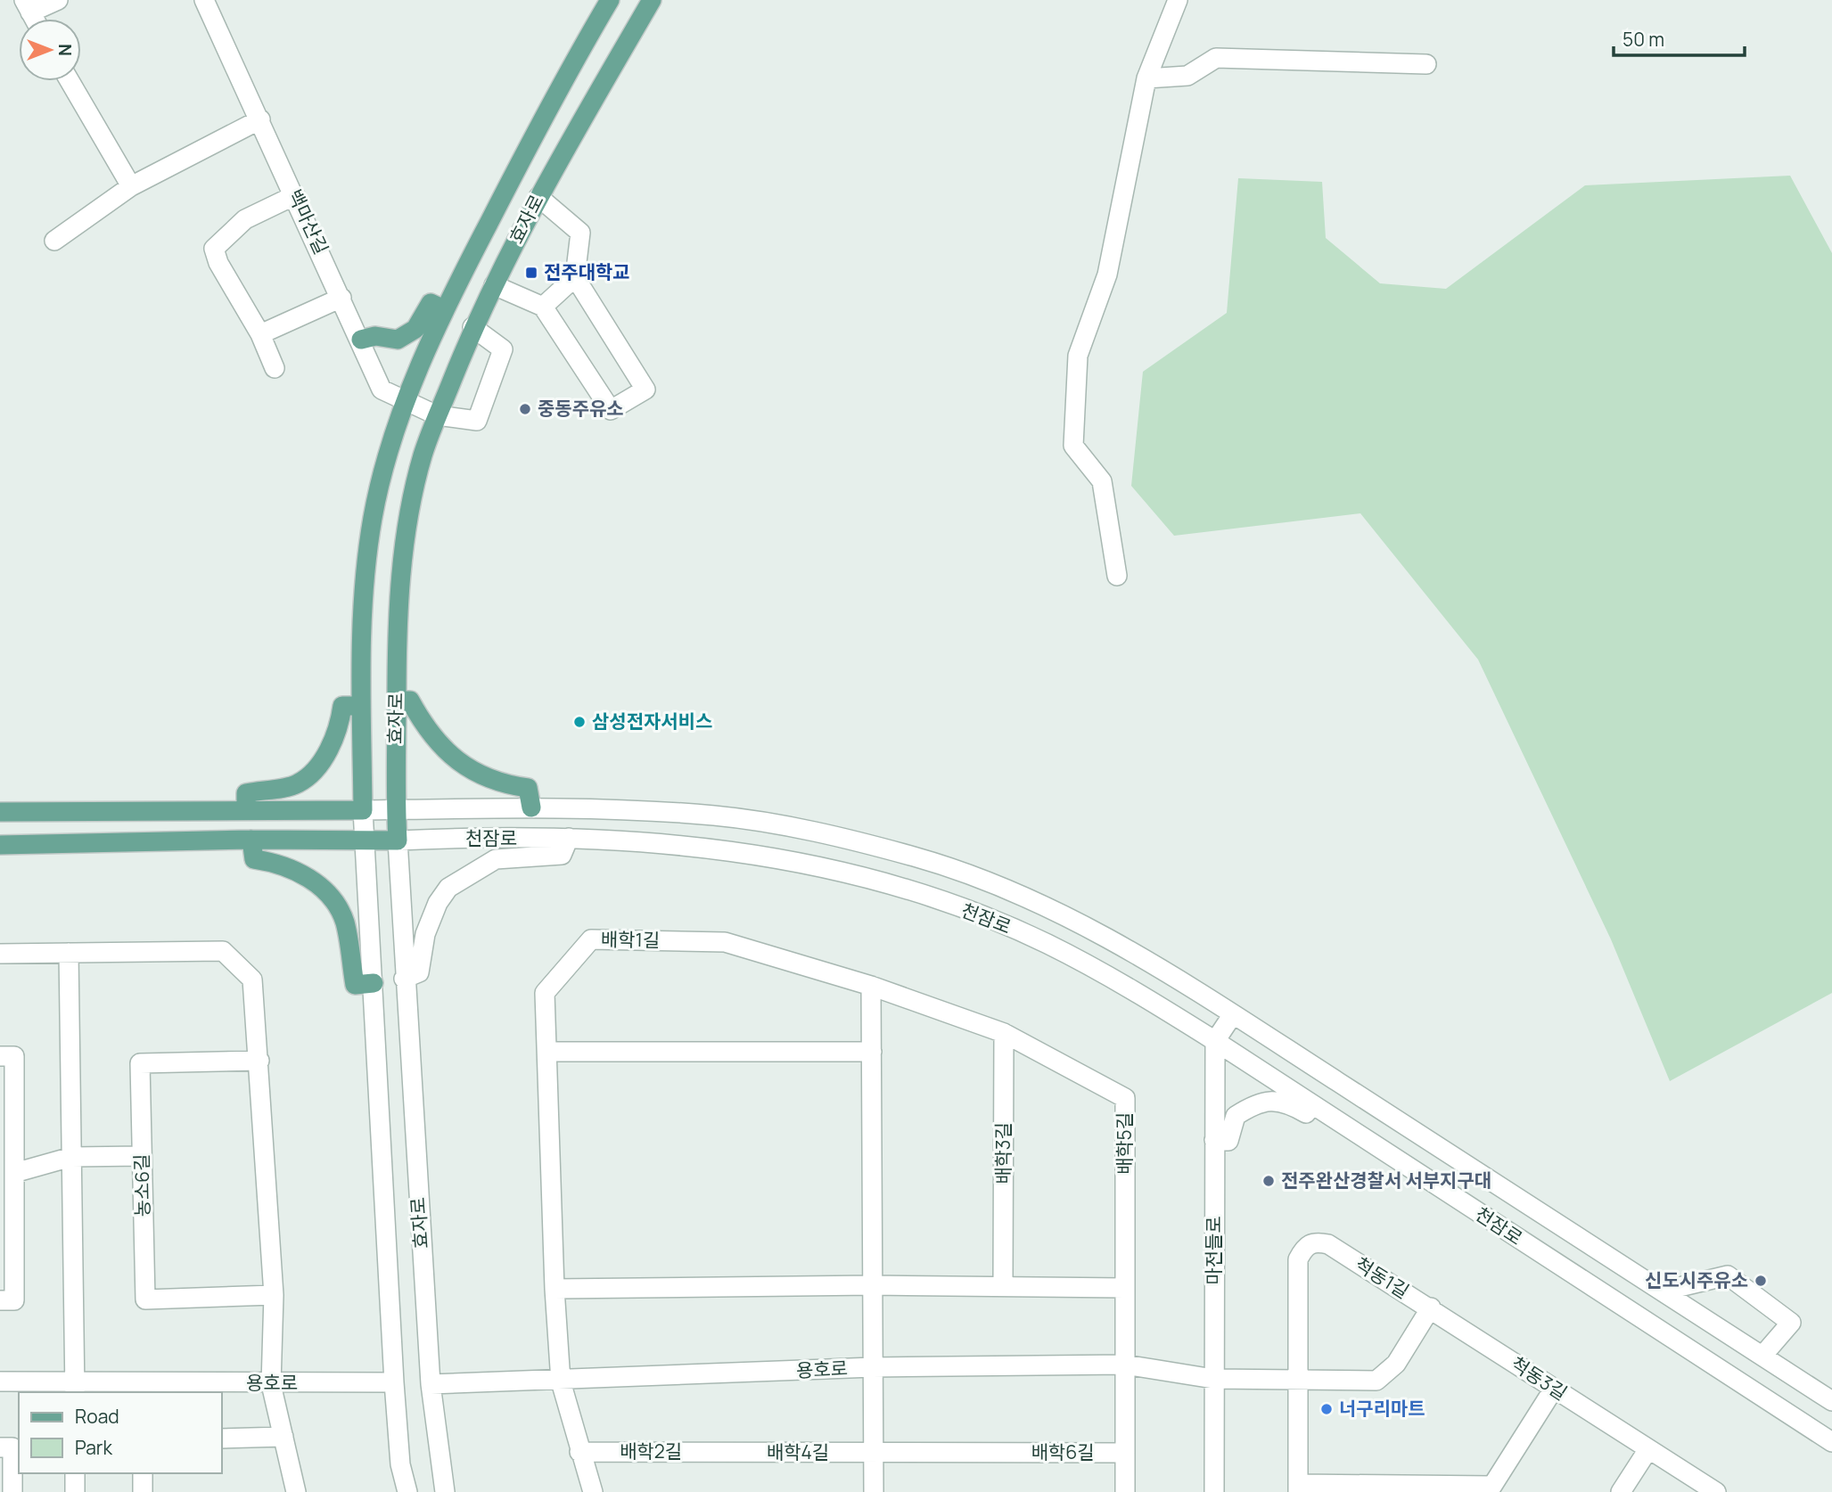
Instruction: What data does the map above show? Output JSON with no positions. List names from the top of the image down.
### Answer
{
  "streets": {
    "main road": ["효자로", "천잠로"],
    "street": [
      "백마산길",
      "배학1길",
      "배학5길",
      "배학3길",
      "농소6길",
      "마전들로",
      "척동1길",
      "용호로",
      "척동3길",
      "배학2길",
      "배학4길",
      "배학6길"
    ]
  },
  "crossings": [
    ["효자로", "백마산길"],
    ["효자로", "천잠로"],
    ["효자로", "용호로"],
    ["천잠로", "마전들로"],
    ["배학1길", "용호로"],
    ["배학5길", "배학3길"],
    ["배학5길", "용호로"],
    ["마전들로", "용호로"],
    ["척동1길", "용호로"],
    ["척동1길", "척동3길"],
    ["배학2길", "배학4길"],
    ["배학4길", "배학6길"]
  ],
  "places": {
    "transit": ["전주대학교"],
    "other": [
      "중동주유소",
      "삼성전자서비스",
      "전주완산경찰서 서부지구대",
      "신도시주유소",
      "너구리마트"
    ]
  },
  "legend": ["Road", "Park"],
  "scale_bar": "50 m",
  "north": "right"
}
